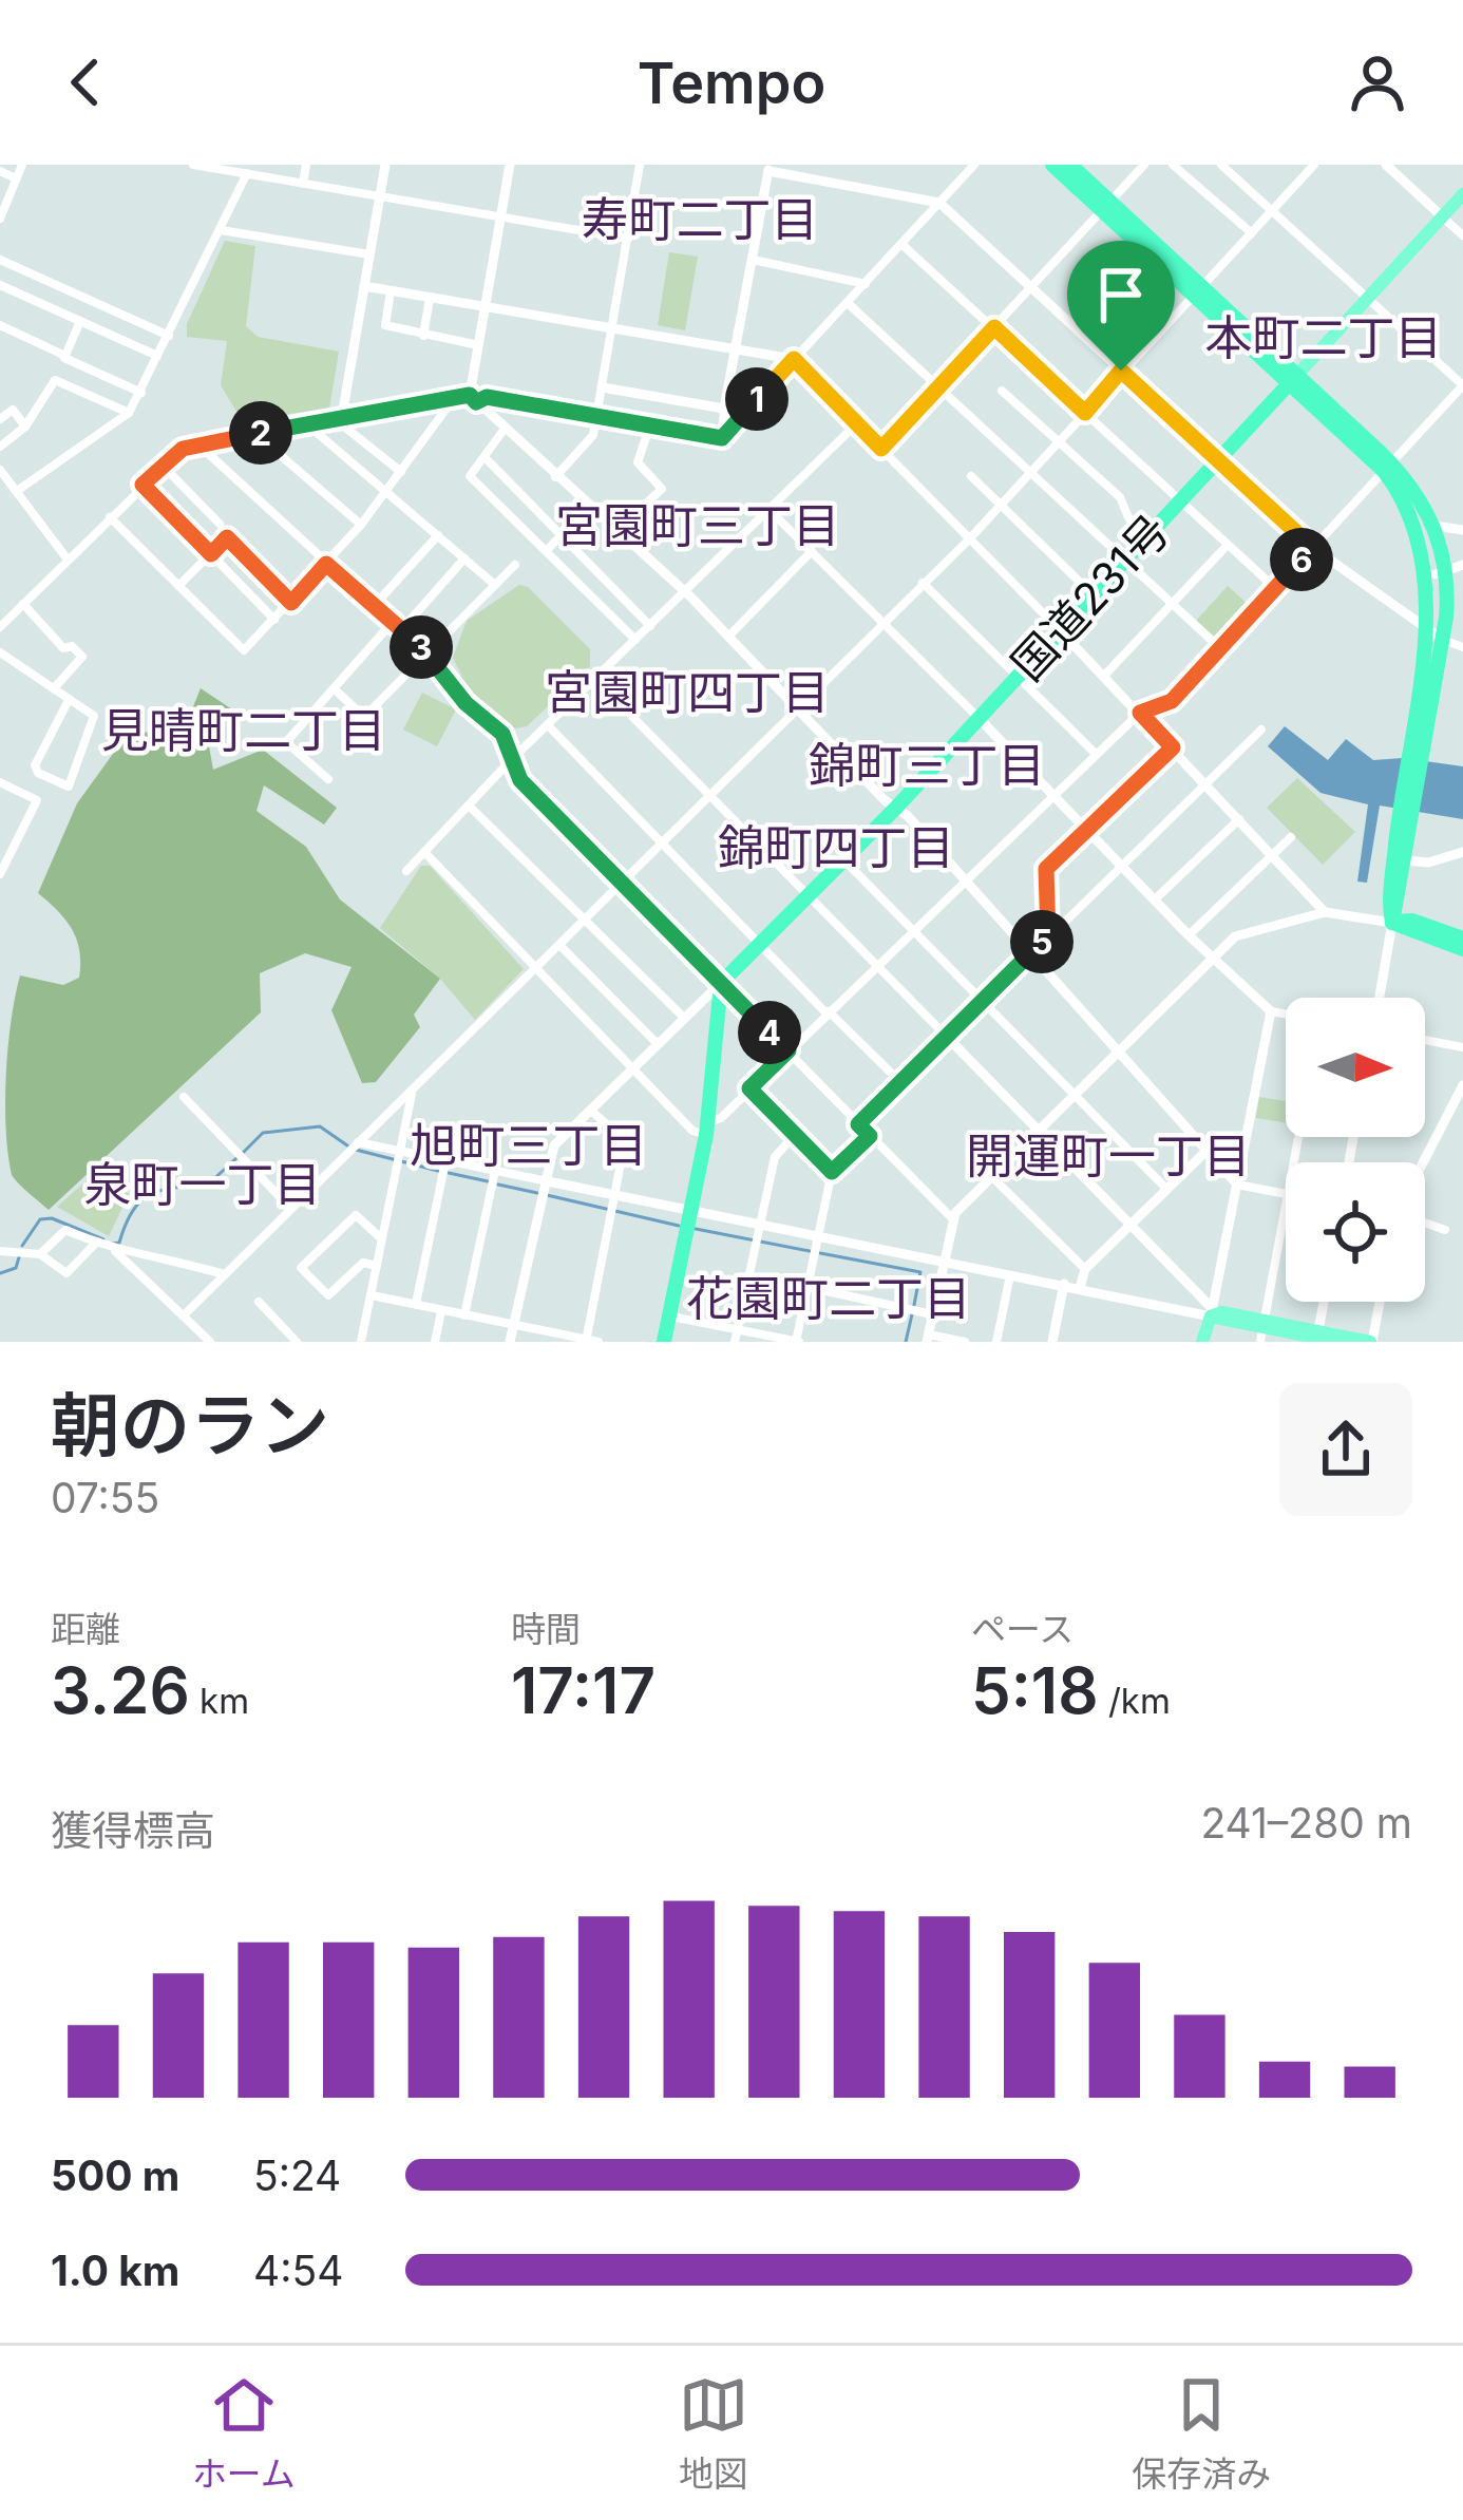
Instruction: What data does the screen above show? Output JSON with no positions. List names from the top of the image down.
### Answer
{
  "streets": {
    "highway": ["国道231号"]
  },
  "districts": [
    "寿町二丁目",
    "本町二丁目",
    "宮園町三丁目",
    "宮園町四丁目",
    "見晴町二丁目",
    "錦町三丁目",
    "錦町四丁目",
    "旭町三丁目",
    "開運町一丁目",
    "泉町一丁目",
    "花園町二丁目"
  ],
  "north": "right",
  "page": {
    "header": "Tempo",
    "pins": [
      "1",
      "2",
      "6",
      "3",
      "5",
      "4"
    ],
    "heading": ["朝のラン", "07:55"],
    "stats": [
      ["距離", "3.26 km"],
      ["時間", "17:17"],
      ["ペース", "5:18 /km"]
    ],
    "chart": ["獲得標高", "241–280 m"],
    "list": [
      {
        "name": "500 m",
        "note": "5:24"
      },
      {
        "name": "1.0 km",
        "note": "4:54"
      }
    ],
    "tabs": ["ホーム", "地図", "保存済み"]
  }
}
